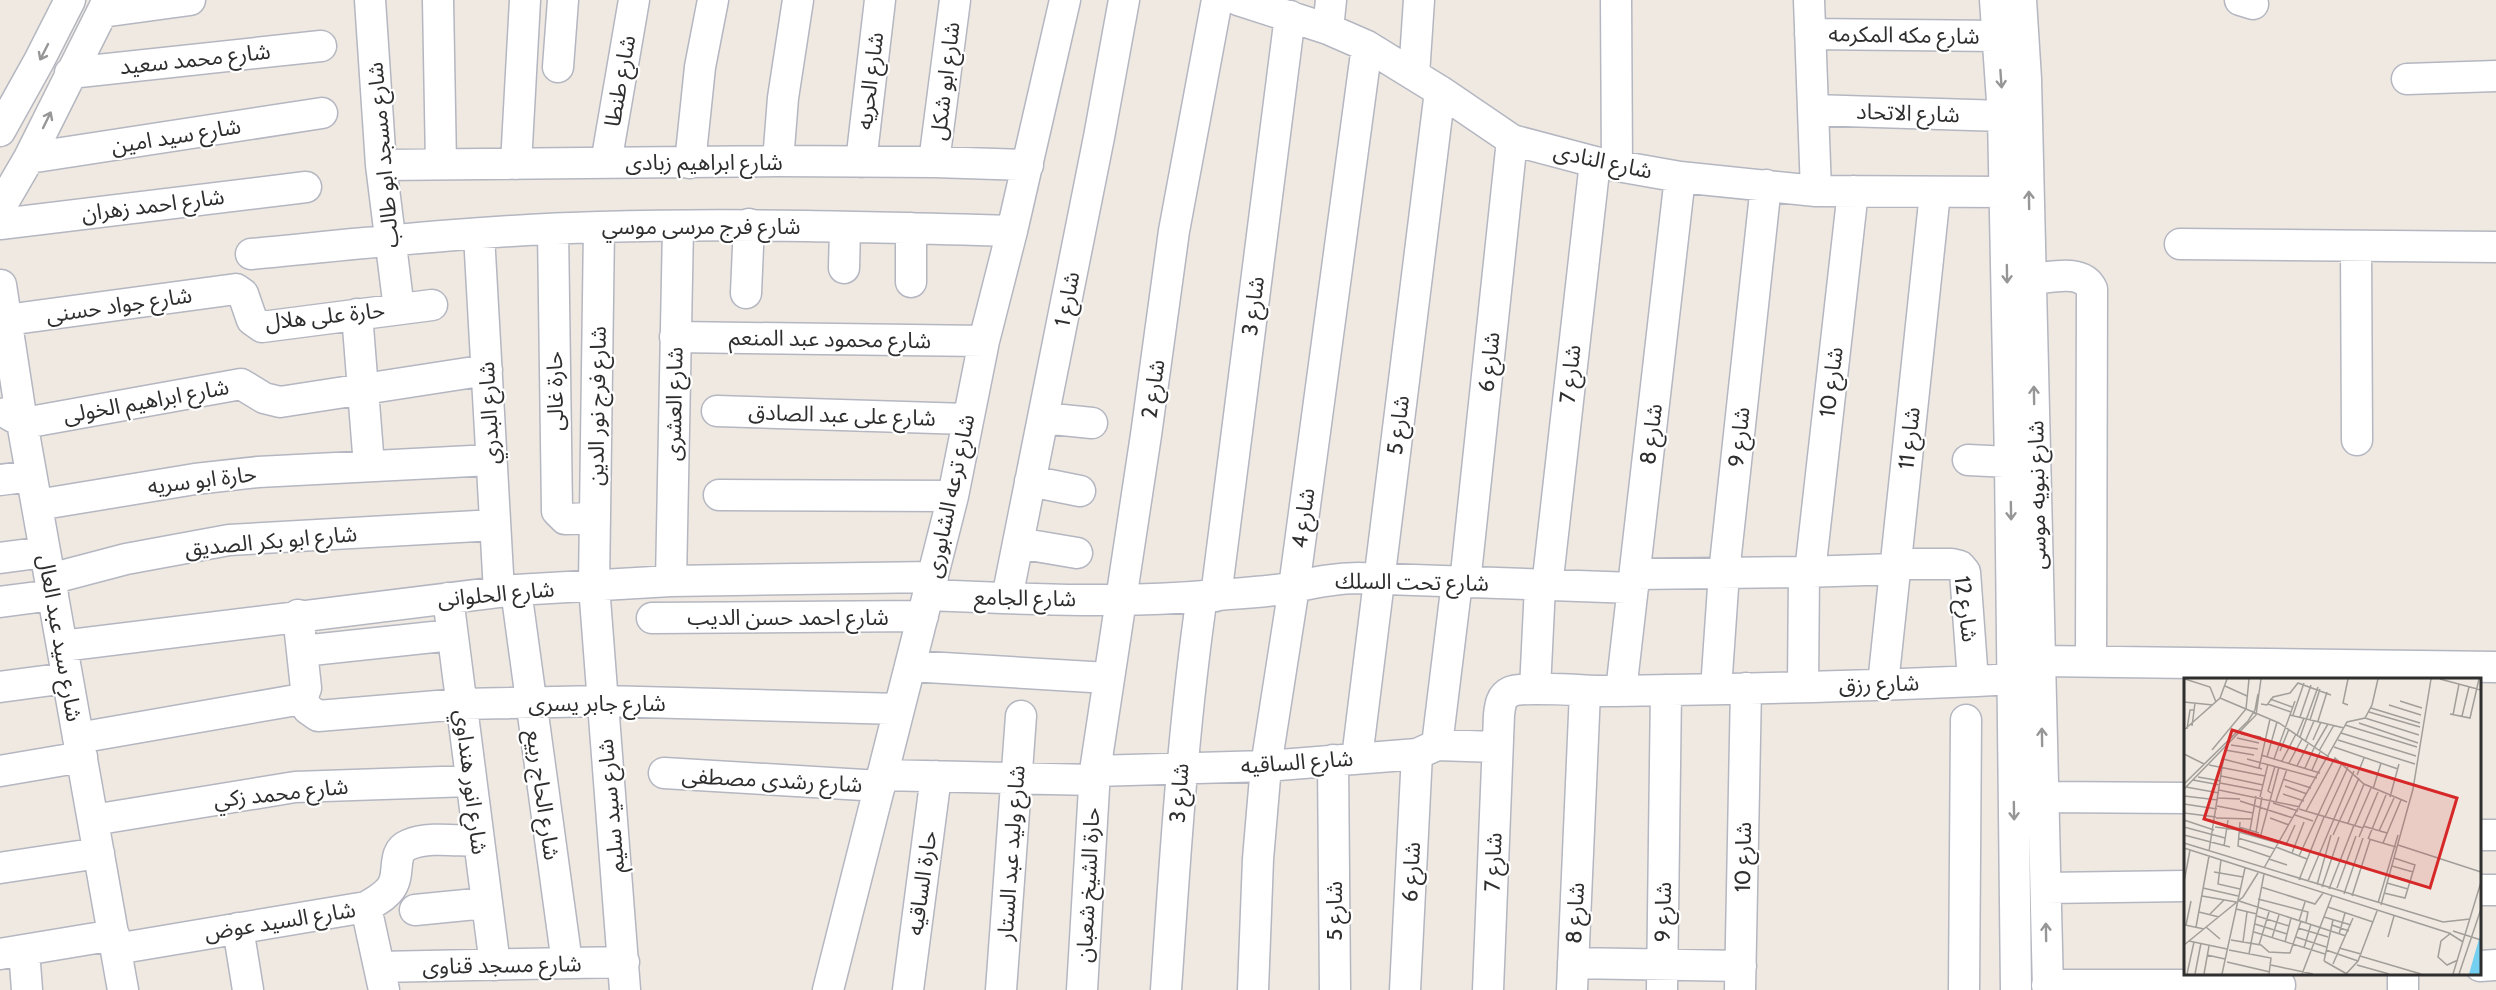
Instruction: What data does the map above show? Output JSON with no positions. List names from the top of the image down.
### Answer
{
  "streets": {
    "street": [
      "شارع مكه المكرمه",
      "شارع محمد سعيد",
      "شارع طنطا",
      "شارع الحريه",
      "شارع ابو شكل",
      "شارع الاتحاد",
      "شارع سيد امين",
      "شارع مسجد ابو طالب",
      "شارع النادى",
      "شارع ابراهيم زبادى",
      "شارع احمد زهران",
      "شارع فرج مرسى موسي",
      "شارع 1",
      "شارع جواد حسنى",
      "شارع 3",
      "حارة على هلال",
      "شارع محمود عبد المنعم",
      "شارع 6",
      "شارع 7",
      "شارع 10",
      "شارع 2",
      "حارة غالى",
      "شارع ابراهيم الخولى",
      "شارع العشرى",
      "شارع فرج نور الدين",
      "شارع البدري",
      "شارع على عبد الصادق",
      "شارع 5",
      "شارع 8",
      "شارع 9",
      "شارع 11",
      "حارة ابو سريه",
      "شارع نبويه موسى",
      "شارع ترعه الشابورى",
      "شارع 4",
      "شارع ابو بكر الصديق",
      "شارع تحت السلك",
      "شارع الحلوانى",
      "شارع الجامع",
      "شارع 12",
      "شارع احمد حسن الديب",
      "شارع سيد عبد العال",
      "شارع رزق",
      "شارع جابر يسرى",
      "شارع الساقيه",
      "شارع رشدى مصطفى",
      "شارع انور هنداوي",
      "شارع محمد زكي",
      "شارع الحاج ربيع",
      "شارع سيد سليم",
      "شارع وليد عبد الستار",
      "حارة الساقيه",
      "حارة الشيخ شعبان",
      "شارع السيد عوض",
      "شارع مسجد قناوى"
    ]
  },
  "crossings": [
    ["شارع مكه المكرمه", "شارع نبويه موسى"],
    ["شارع طنطا", "شارع ابراهيم زبادى"],
    ["شارع الحريه", "شارع ابراهيم زبادى"],
    ["شارع ابو شكل", "شارع ابراهيم زبادى"],
    ["شارع الاتحاد", "شارع نبويه موسى"],
    ["شارع مسجد ابو طالب", "شارع ابراهيم زبادى"],
    ["شارع مسجد ابو طالب", "شارع فرج مرسى موسي"],
    ["شارع مسجد ابو طالب", "حارة على هلال"],
    ["شارع النادى", "شارع 3"],
    ["شارع النادى", "شارع 6"],
    ["شارع النادى", "شارع 7"],
    ["شارع النادى", "شارع 10"],
    ["شارع النادى", "شارع 5"],
    ["شارع النادى", "شارع 8"],
    ["شارع النادى", "شارع 9"],
    ["شارع النادى", "شارع 11"],
    ["شارع النادى", "شارع نبويه موسى"],
    ["شارع النادى", "شارع 4"],
    ["شارع ابراهيم زبادى", "شارع ترعه الشابورى"],
    ["شارع فرج مرسى موسي", "حارة غالى"],
    ["شارع فرج مرسى موسي", "شارع العشرى"],
    ["شارع فرج مرسى موسي", "شارع فرج نور الدين"],
    ["شارع فرج مرسى موسي", "شارع البدري"],
    ["شارع فرج مرسى موسي", "شارع ترعه الشابورى"],
    ["شارع 1", "شارع الجامع"],
    ["شارع جواد حسنى", "حارة على هلال"],
    ["شارع جواد حسنى", "شارع سيد عبد العال"],
    ["شارع 3", "شارع تحت السلك"],
    ["شارع 3", "شارع الساقيه"],
    ["شارع محمود عبد المنعم", "شارع العشرى"],
    ["شارع محمود عبد المنعم", "شارع ترعه الشابورى"],
    ["شارع 6", "شارع تحت السلك"],
    ["شارع 6", "شارع الساقيه"],
    ["شارع 7", "شارع 8"],
    ["شارع 7", "شارع تحت السلك"],
    ["شارع 7", "شارع رزق"],
    ["شارع 7", "شارع الساقيه"],
    ["شارع 10", "شارع تحت السلك"],
    ["شارع 10", "شارع رزق"],
    ["شارع 2", "شارع تحت السلك"],
    ["شارع 2", "شارع الجامع"],
    ["شارع 2", "شارع الساقيه"],
    ["شارع 2", "حارة الشيخ شعبان"],
    ["حارة غالى", "شارع فرج نور الدين"],
    ["شارع ابراهيم الخولى", "شارع البدري"],
    ["شارع ابراهيم الخولى", "شارع سيد عبد العال"],
    ["شارع العشرى", "شارع الحلوانى"],
    ["شارع فرج نور الدين", "شارع الحلوانى"],
    ["شارع فرج نور الدين", "شارع سيد سليم"],
    ["شارع البدري", "حارة ابو سريه"],
    ["شارع البدري", "شارع ابو بكر الصديق"],
    ["شارع البدري", "شارع الحلوانى"],
    ["شارع البدري", "شارع الحاج ربيع"],
    ["شارع على عبد الصادق", "شارع ترعه الشابورى"],
    ["شارع 5", "شارع تحت السلك"],
    ["شارع 5", "شارع الساقيه"],
    ["شارع 8", "شارع تحت السلك"],
    ["شارع 8", "شارع رزق"],
    ["شارع 9", "شارع تحت السلك"],
    ["شارع 9", "شارع رزق"],
    ["شارع 11", "شارع تحت السلك"],
    ["شارع 11", "شارع 12"],
    ["شارع 11", "شارع رزق"],
    ["حارة ابو سريه", "شارع سيد عبد العال"],
    ["شارع نبويه موسى", "شارع رزق"],
    ["شارع ترعه الشابورى", "شارع الحلوانى"],
    ["شارع ترعه الشابورى", "شارع الجامع"],
    ["شارع ترعه الشابورى", "شارع احمد حسن الديب"],
    ["شارع ترعه الشابورى", "شارع جابر يسرى"],
    ["شارع ترعه الشابورى", "شارع الساقيه"],
    ["شارع ترعه الشابورى", "شارع رشدى مصطفى"],
    ["شارع 4", "شارع تحت السلك"],
    ["شارع 4", "شارع الساقيه"],
    ["شارع ابو بكر الصديق", "شارع سيد عبد العال"],
    ["شارع تحت السلك", "شارع الجامع"],
    ["شارع تحت السلك", "شارع 12"],
    ["شارع الحلوانى", "شارع الجامع"],
    ["شارع الحلوانى", "شارع احمد حسن الديب"],
    ["شارع الحلوانى", "شارع سيد عبد العال"],
    ["شارع الحلوانى", "شارع انور هنداوي"],
    ["شارع الحلوانى", "شارع الحاج ربيع"],
    ["شارع الحلوانى", "شارع سيد سليم"],
    ["شارع الجامع", "شارع احمد حسن الديب"],
    ["شارع 12", "شارع رزق"],
    ["شارع سيد عبد العال", "شارع محمد زكي"],
    ["شارع سيد عبد العال", "شارع السيد عوض"],
    ["شارع جابر يسرى", "شارع انور هنداوي"],
    ["شارع جابر يسرى", "شارع الحاج ربيع"],
    ["شارع جابر يسرى", "شارع سيد سليم"],
    ["شارع الساقيه", "شارع رشدى مصطفى"],
    ["شارع الساقيه", "شارع وليد عبد الستار"],
    ["شارع الساقيه", "حارة الساقيه"],
    ["شارع الساقيه", "حارة الشيخ شعبان"],
    ["شارع انور هنداوي", "شارع محمد زكي"],
    ["شارع انور هنداوي", "شارع السيد عوض"],
    ["شارع انور هنداوي", "شارع مسجد قناوى"],
    ["شارع الحاج ربيع", "شارع مسجد قناوى"],
    ["شارع سيد سليم", "شارع مسجد قناوى"]
  ]
}
